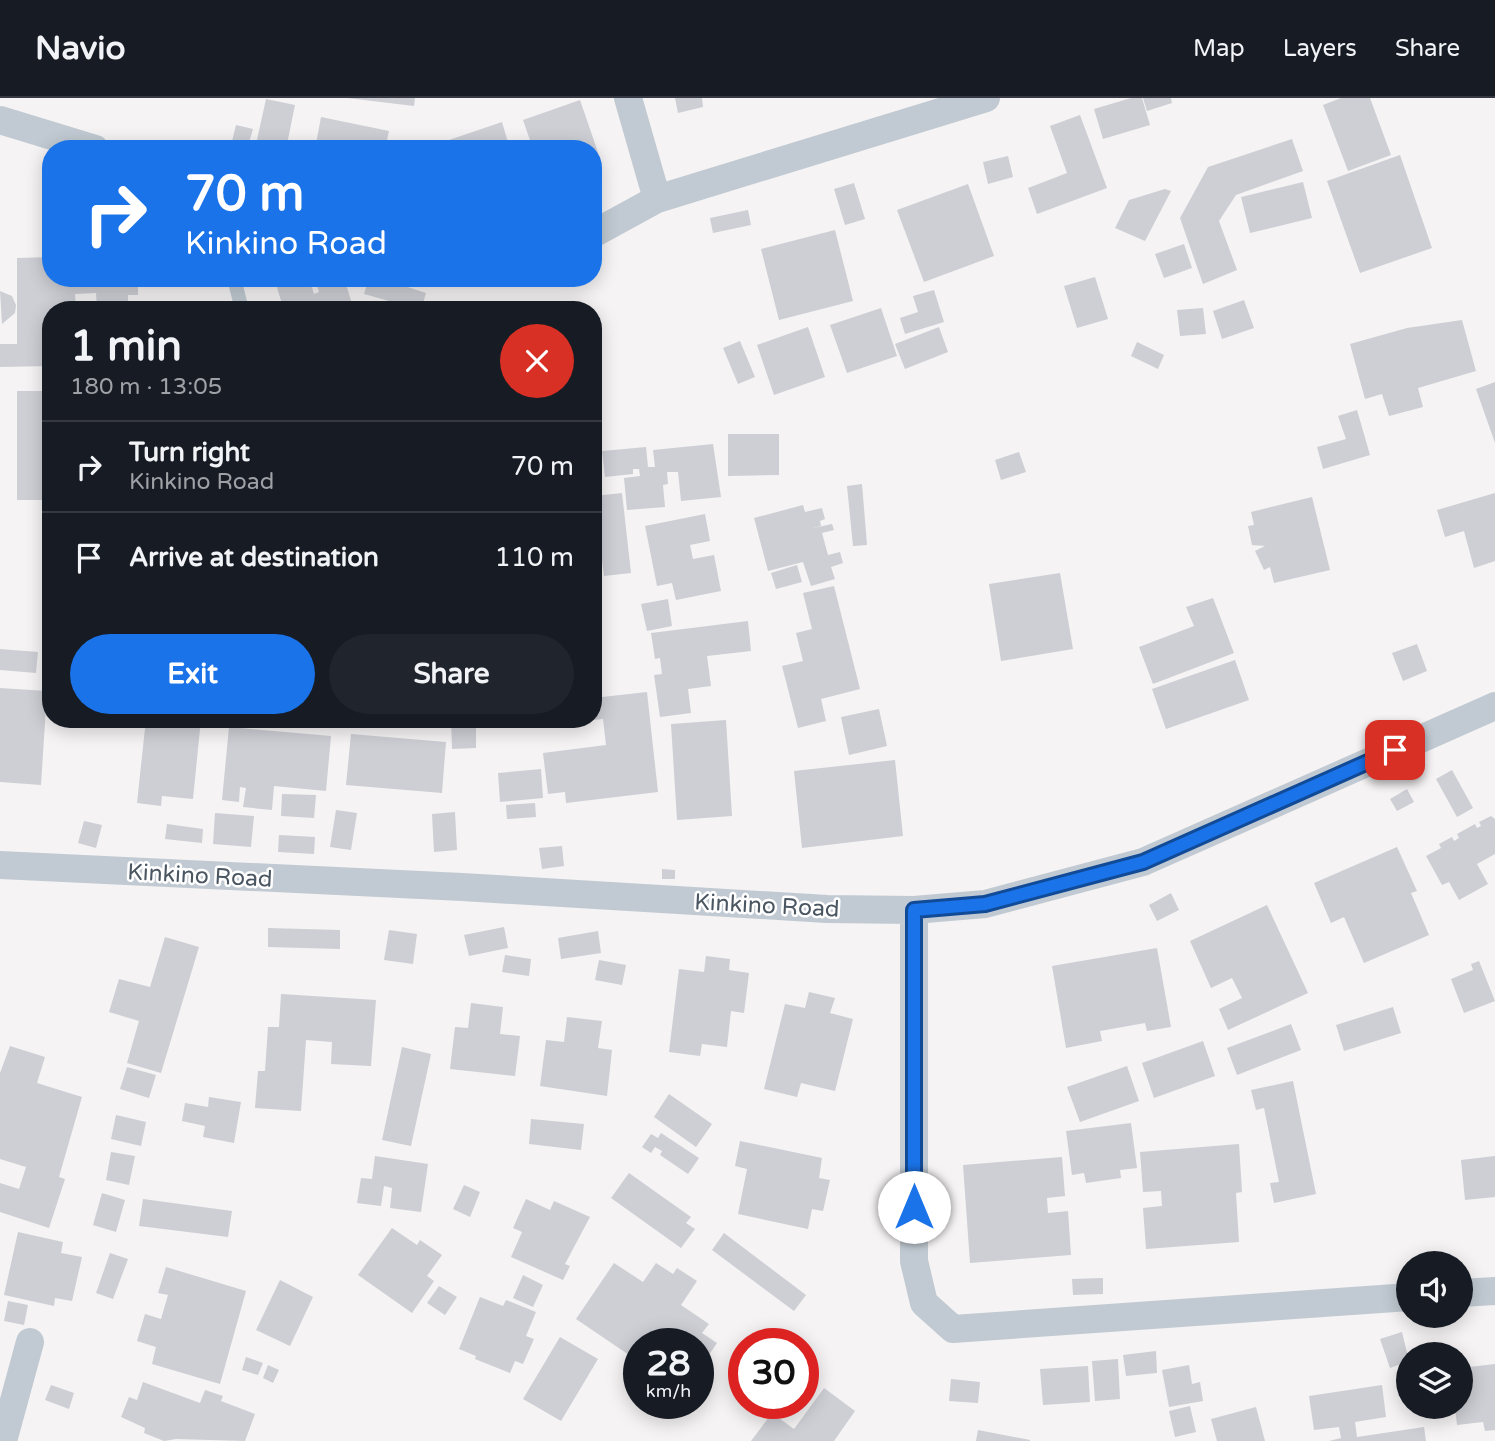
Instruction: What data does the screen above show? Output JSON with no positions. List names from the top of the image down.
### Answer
{
  "streets": {
    "street": ["Kinkino Road"]
  },
  "page": {
    "header": "Navio",
    "nav": ["Map", "Layers", "Share"],
    "turn": ["70 m", "Kinkino Road"],
    "heading": ["1 min", "180 m · 13:05"],
    "list": [
      {
        "name": "Turn right",
        "note": "Kinkino Road",
        "value": "70 m"
      },
      {
        "name": "Arrive at destination",
        "value": "110 m"
      }
    ],
    "buttons": ["Exit", "Share"],
    "speed": "28 km/h",
    "limit": "30"
  }
}
